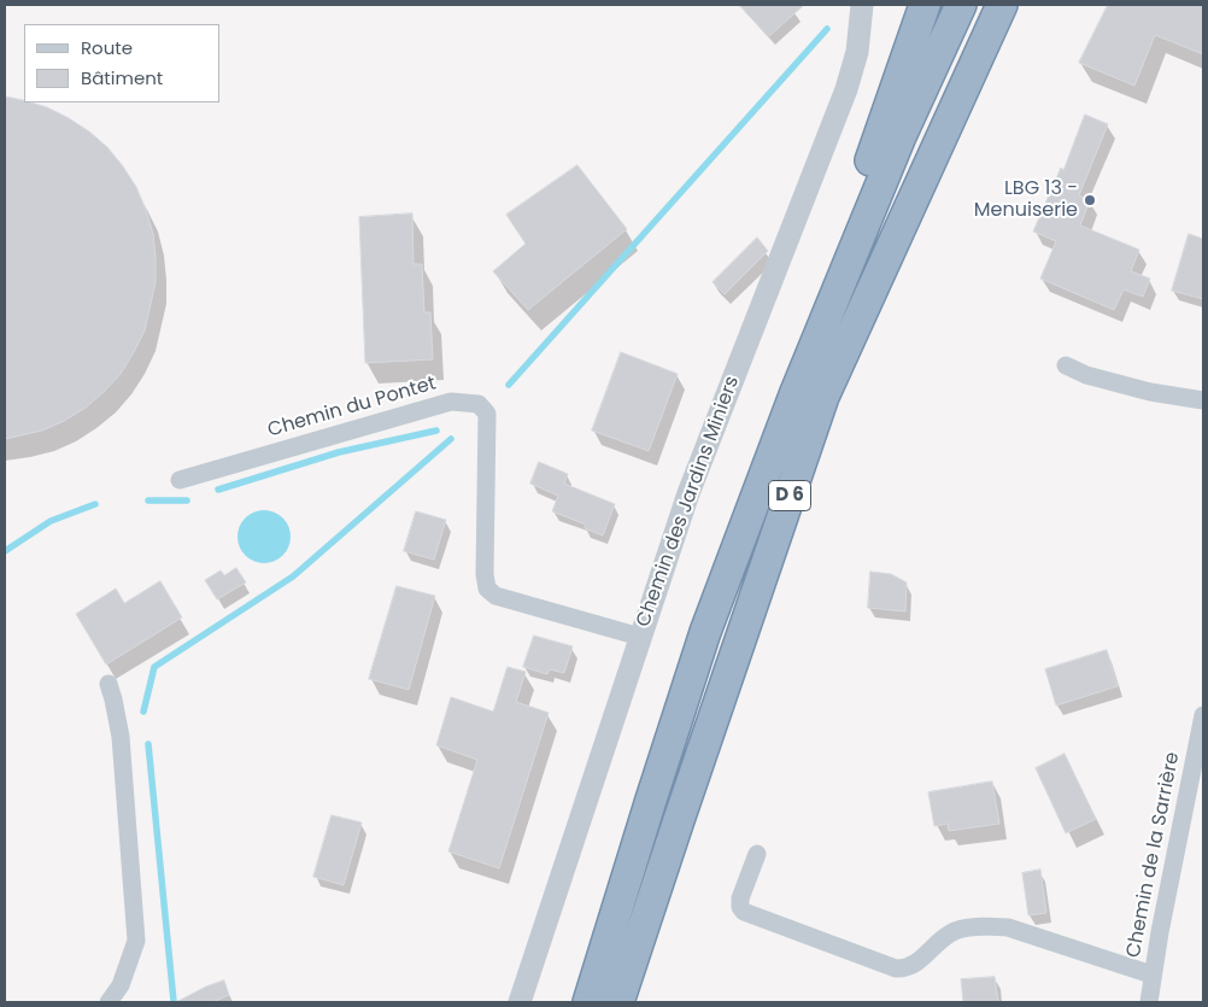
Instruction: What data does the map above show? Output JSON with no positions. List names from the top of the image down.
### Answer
{
  "streets": {
    "highway": ["D 6"],
    "street": ["Chemin du Pontet", "Chemin des Jardins Miniers", "Chemin de la Sarrière"]
  },
  "crossings": [
    ["Chemin du Pontet", "Chemin des Jardins Miniers"]
  ],
  "places": ["LBG 13 - Menuiserie"],
  "legend": ["Route", "Bâtiment"]
}
